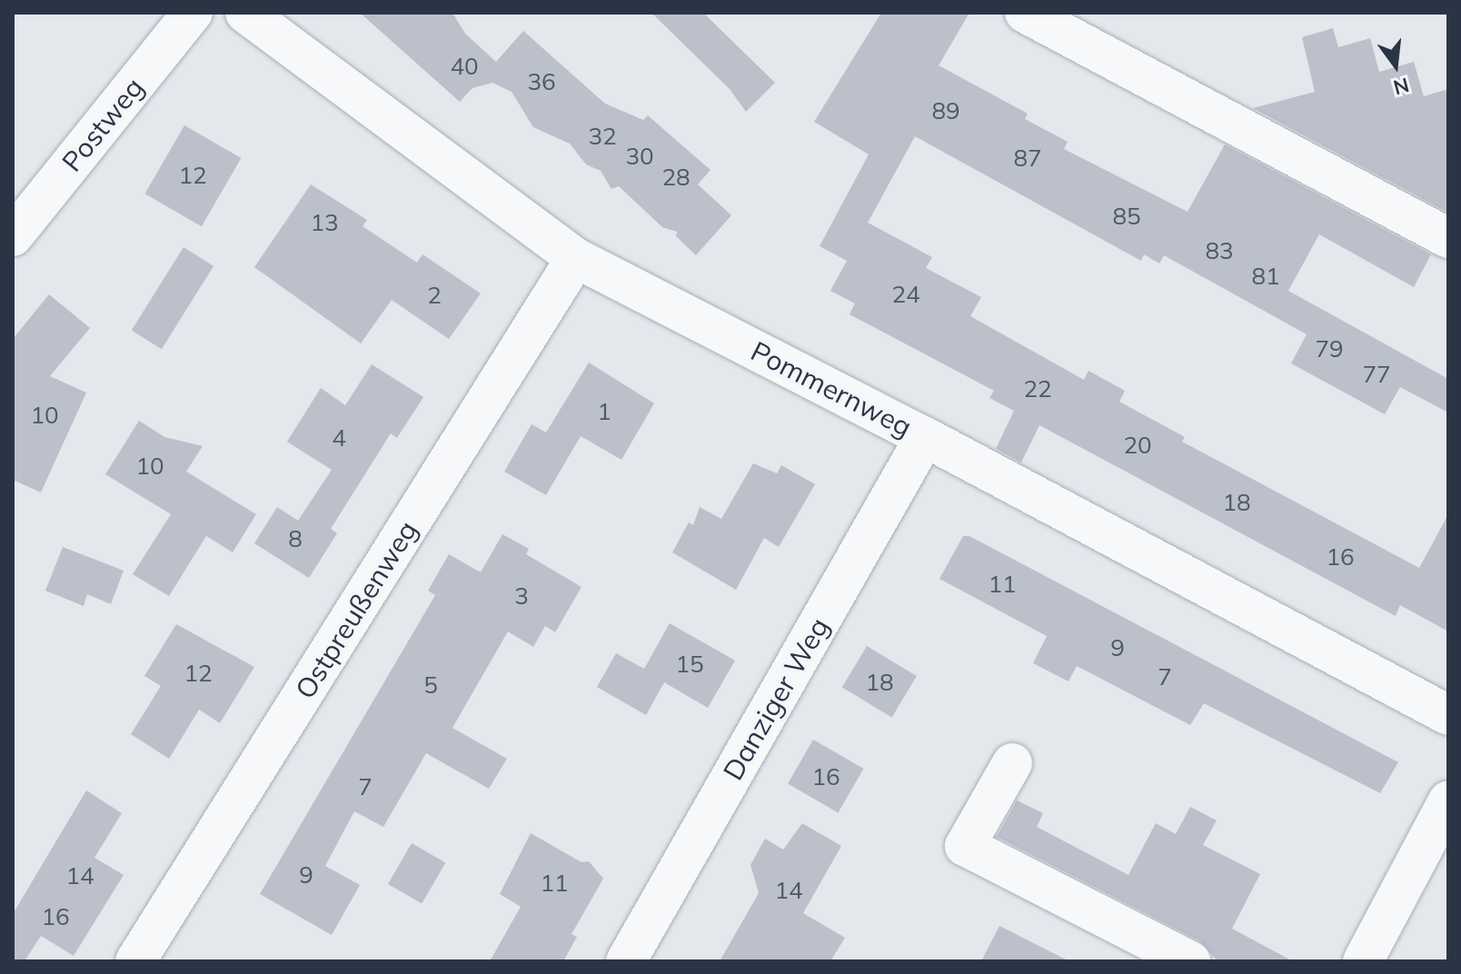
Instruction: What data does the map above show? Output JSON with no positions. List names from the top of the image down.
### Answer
{
  "streets": {
    "street": [
      "Postweg",
      "Pommernweg",
      "Ostpreußenweg",
      "Danziger Weg"
    ]
  },
  "crossings": [
    ["Pommernweg", "Ostpreußenweg"],
    ["Pommernweg", "Danziger Weg"]
  ],
  "house_numbers": [
    "40",
    "36",
    "89",
    "32",
    "30",
    "87",
    "12",
    "28",
    "85",
    "13",
    "83",
    "81",
    "24",
    "2",
    "79",
    "77",
    "22",
    "1",
    "10",
    "4",
    "20",
    "10",
    "18",
    "8",
    "16",
    "11",
    "3",
    "9",
    "15",
    "12",
    "7",
    "18",
    "5",
    "16",
    "7",
    "9",
    "14",
    "11",
    "14",
    "16"
  ],
  "north": "bottom"
}
